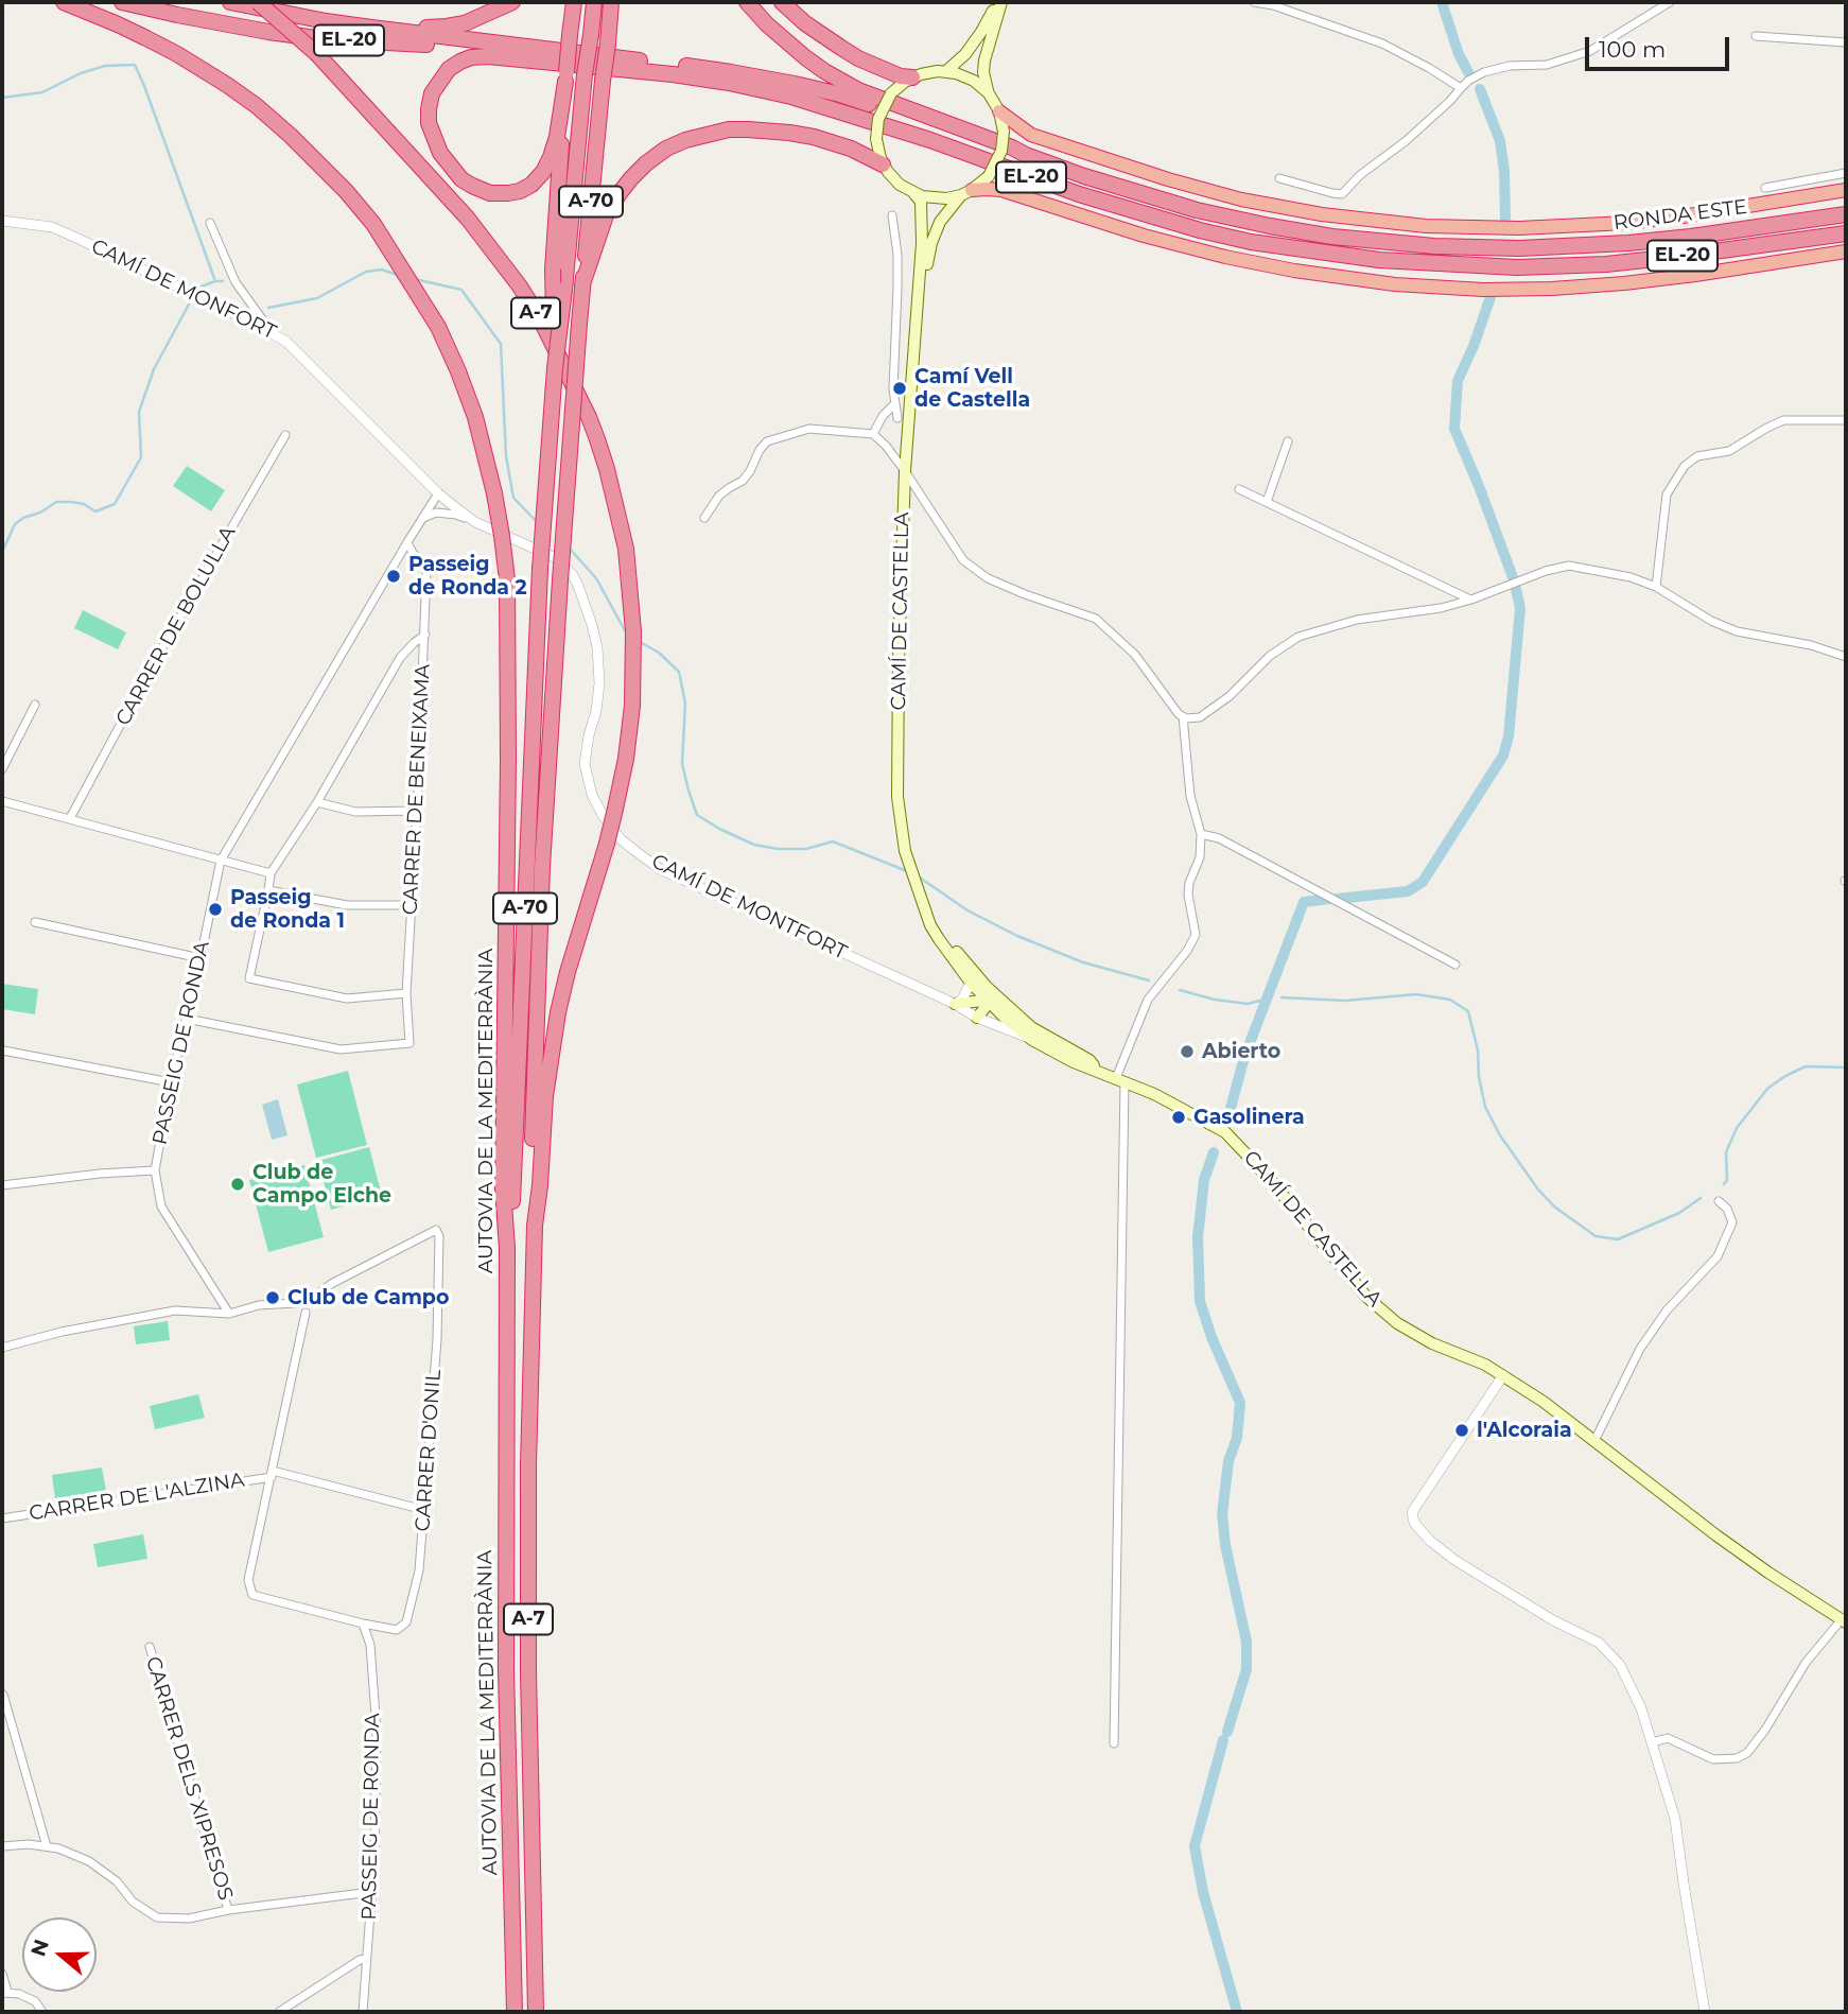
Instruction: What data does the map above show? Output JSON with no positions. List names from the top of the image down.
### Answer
{
  "streets": {
    "highway": [
      "EL-20",
      "A-70",
      "RONDA ESTE",
      "A-7",
      "AUTOVIA DE LA MEDITERRÀNIA"
    ],
    "main road": ["CAMÍ DE CASTELLA"],
    "street": [
      "CAMÍ DE MONFORT",
      "CARRER DE BOLULLA",
      "CARRER DE BENEIXAMA",
      "CAMÍ DE MONTFORT",
      "PASSEIG DE RONDA",
      "CARRER D'ONIL",
      "CARRER DE L'ALZINA",
      "CARRER DELS XIPRESOS"
    ]
  },
  "crossings": [
    ["EL-20", "A-70"],
    ["EL-20", "RONDA ESTE"],
    ["A-70", "RONDA ESTE"],
    ["A-70", "AUTOVIA DE LA MEDITERRÀNIA"],
    ["CAMÍ DE MONFORT", "CAMÍ DE MONTFORT"],
    ["CAMÍ DE MONFORT", "PASSEIG DE RONDA"],
    ["CAMÍ DE CASTELLA", "CAMÍ DE MONTFORT"],
    ["CARRER DE BENEIXAMA", "PASSEIG DE RONDA"],
    ["CAMÍ DE MONTFORT", "PASSEIG DE RONDA"],
    ["PASSEIG DE RONDA", "CARRER D'ONIL"],
    ["CARRER D'ONIL", "CARRER DE L'ALZINA"]
  ],
  "places": [
    "Camí Vell de Castella",
    "Passeig de Ronda 2",
    "Passeig de Ronda 1",
    "Abierto",
    "Gasolinera",
    "Club de Campo Elche",
    "Club de Campo",
    "l'Alcoraia"
  ],
  "scale_bar": "100 m",
  "north": "left"
}
